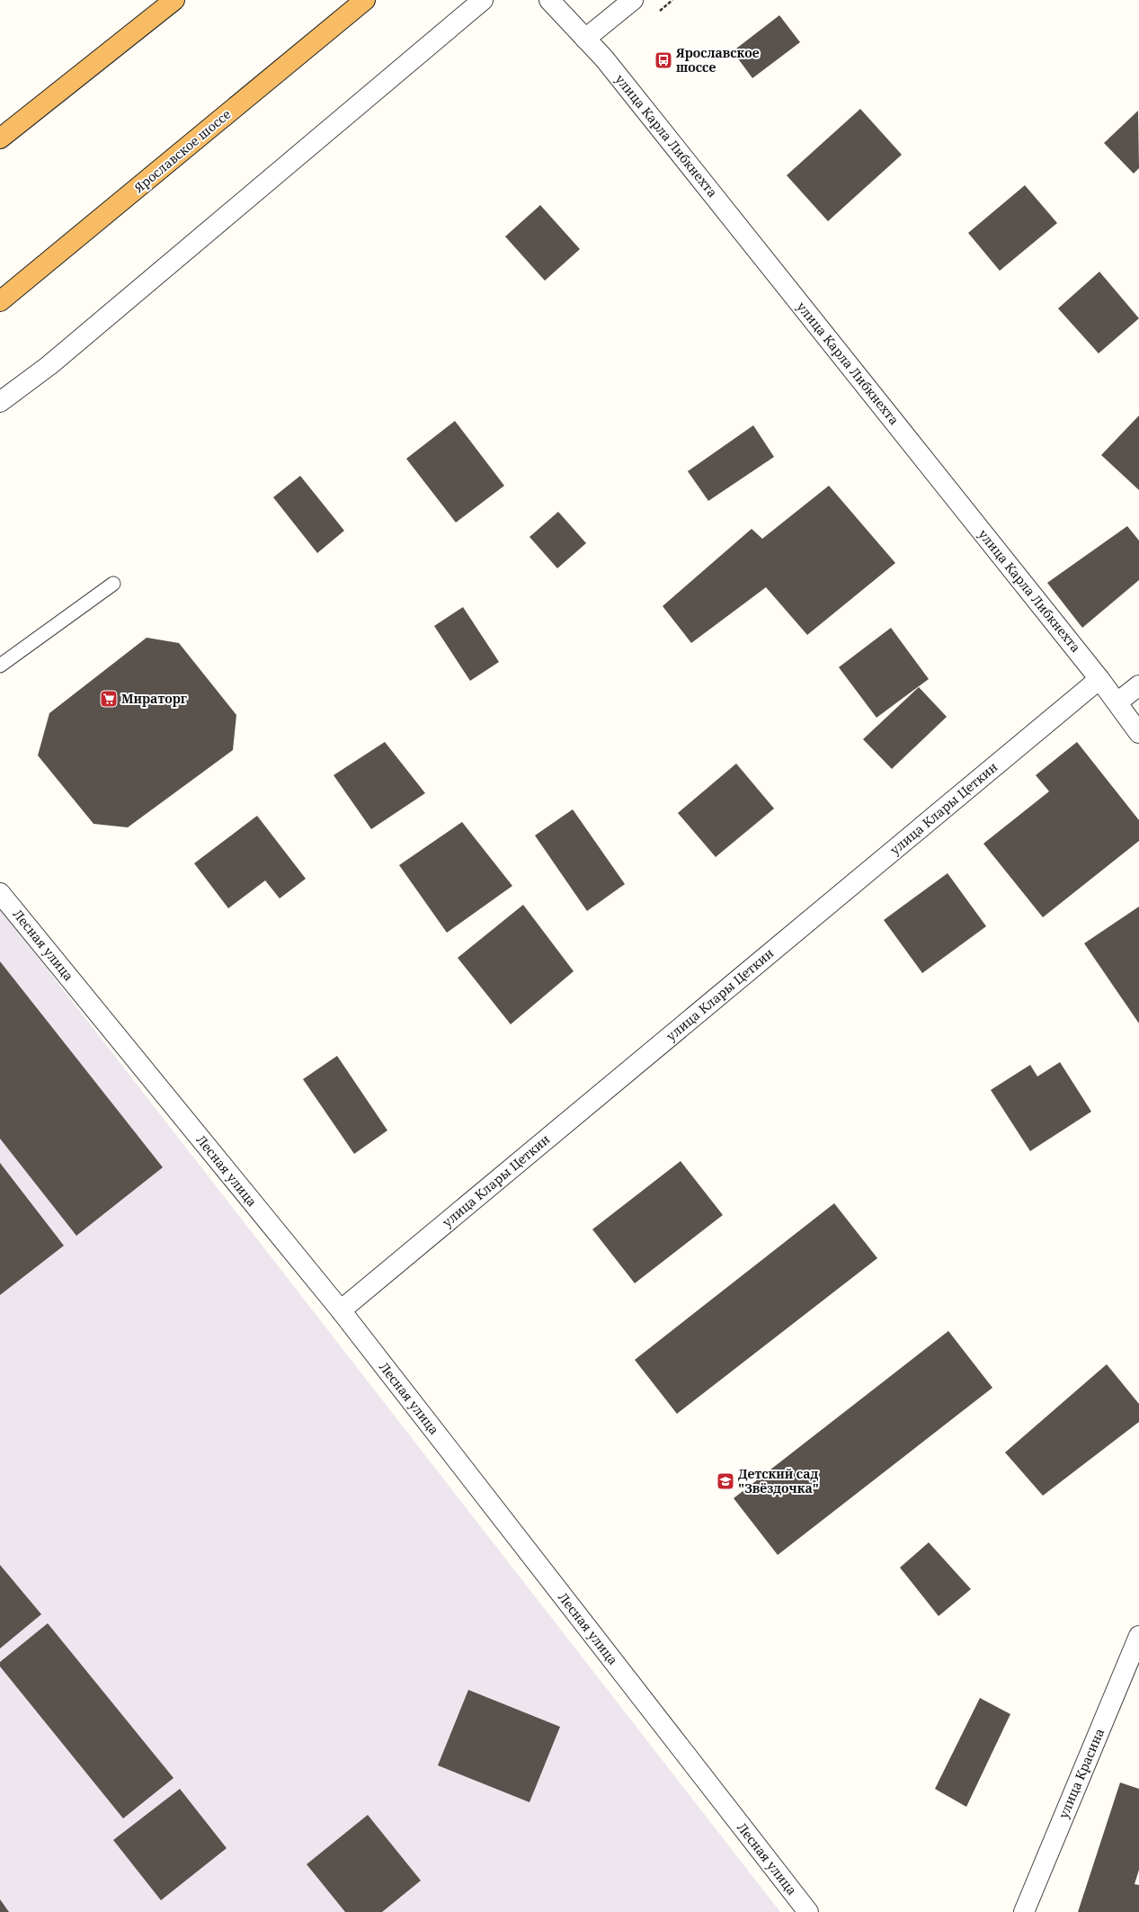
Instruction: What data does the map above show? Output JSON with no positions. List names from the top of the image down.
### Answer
{
  "streets": {
    "highway": ["Ярославское шоссе"],
    "street": [
      "улица Карла Либкнехта",
      "улица Клары Цеткин",
      "Лесная улица",
      "улица Красина"
    ]
  },
  "crossings": [
    ["улица Карла Либкнехта", "улица Клары Цеткин"],
    ["улица Клары Цеткин", "Лесная улица"]
  ],
  "places": {
    "bus stop": ["Ярославское шоссе"],
    "supermarket": ["Мираторг"],
    "school or university": ["Детский сад \"Звёздочка\""]
  }
}
